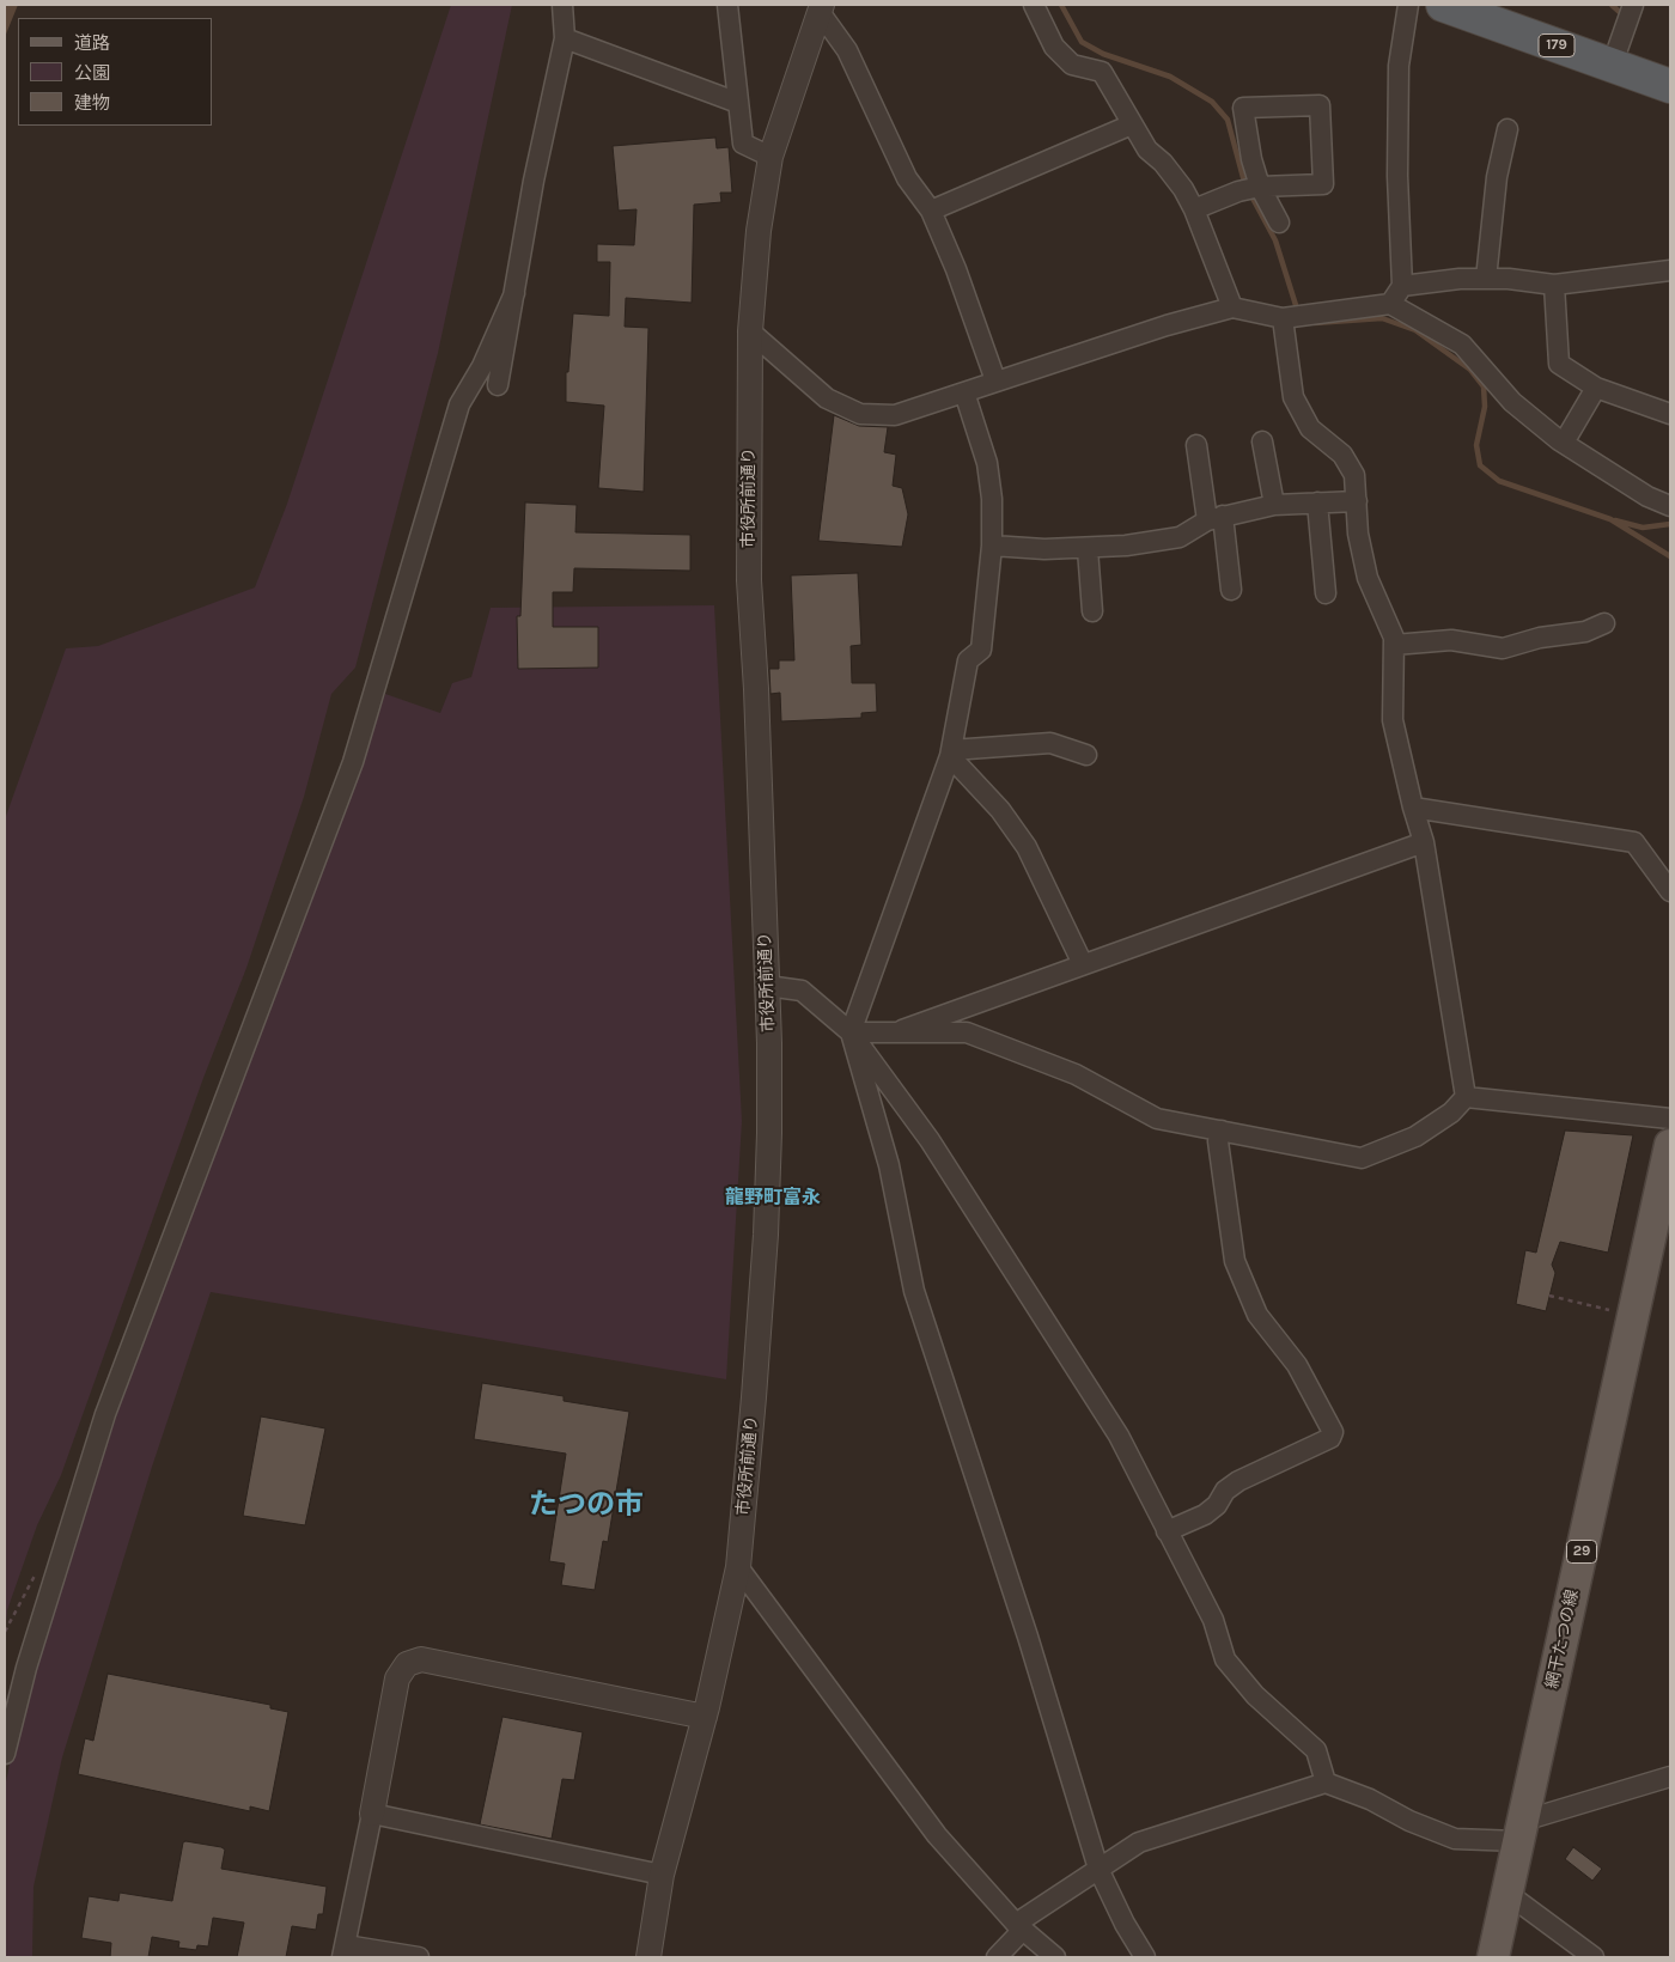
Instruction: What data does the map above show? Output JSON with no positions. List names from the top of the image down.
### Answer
{
  "streets": {
    "highway": ["179"],
    "main road": ["29", "網干たつの線"],
    "street": ["市役所前通り"]
  },
  "districts": ["龍野町富永", "たつの市"],
  "legend": ["道路", "公園", "建物"]
}
